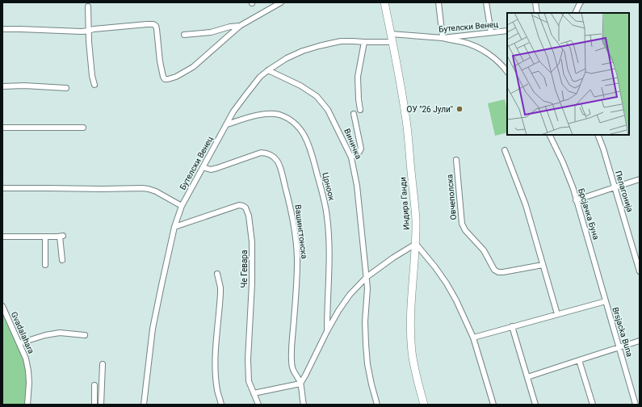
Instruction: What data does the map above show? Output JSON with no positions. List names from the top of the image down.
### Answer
{
  "streets": {
    "street": [
      "Бутелски Венец",
      "Виничка",
      "Црноок",
      "Пелагонија",
      "Овчеполска",
      "Индира Ганди",
      "Брсјачка Буна",
      "Вашингтонска",
      "Че Гевара",
      "Brsjacka Buna",
      "Gvadalahara"
    ]
  },
  "crossings": [
    ["Бутелски Венец", "Виничка"],
    ["Бутелски Венец", "Црноок"],
    ["Бутелски Венец", "Индира Ганди"],
    ["Бутелски Венец", "Вашингтонска"],
    ["Бутелски Венец", "Че Гевара"],
    ["Брсјачка Буна", "Brsjacka Buna"]
  ],
  "places": ["ОУ \"26 Јули\""]
}
